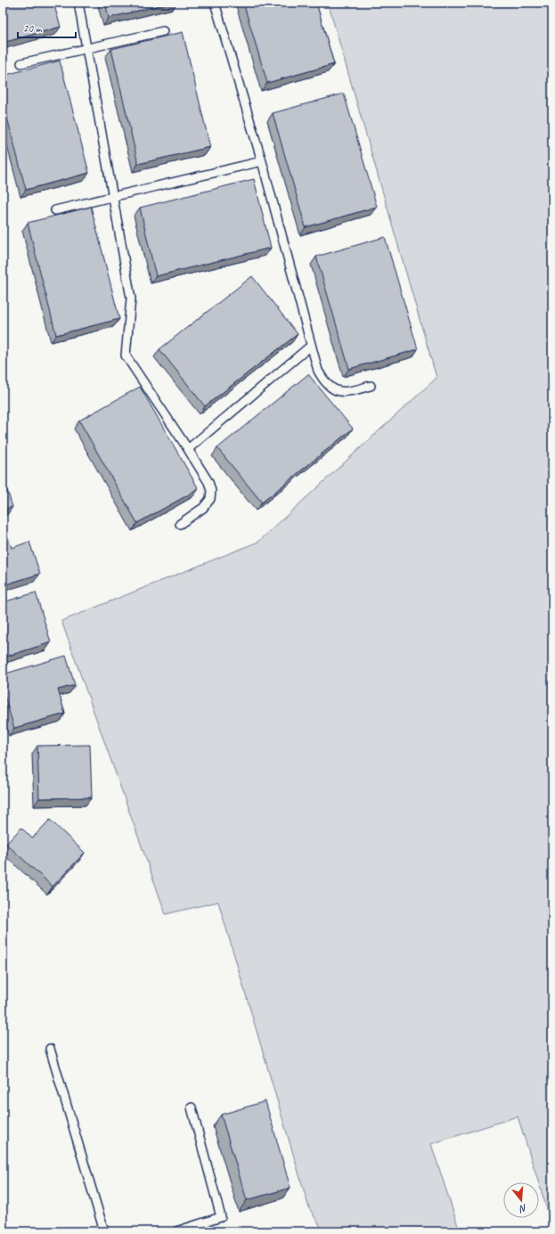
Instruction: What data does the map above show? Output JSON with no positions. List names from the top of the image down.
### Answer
{
  "scale_bar": "20 m",
  "north": "bottom"
}
